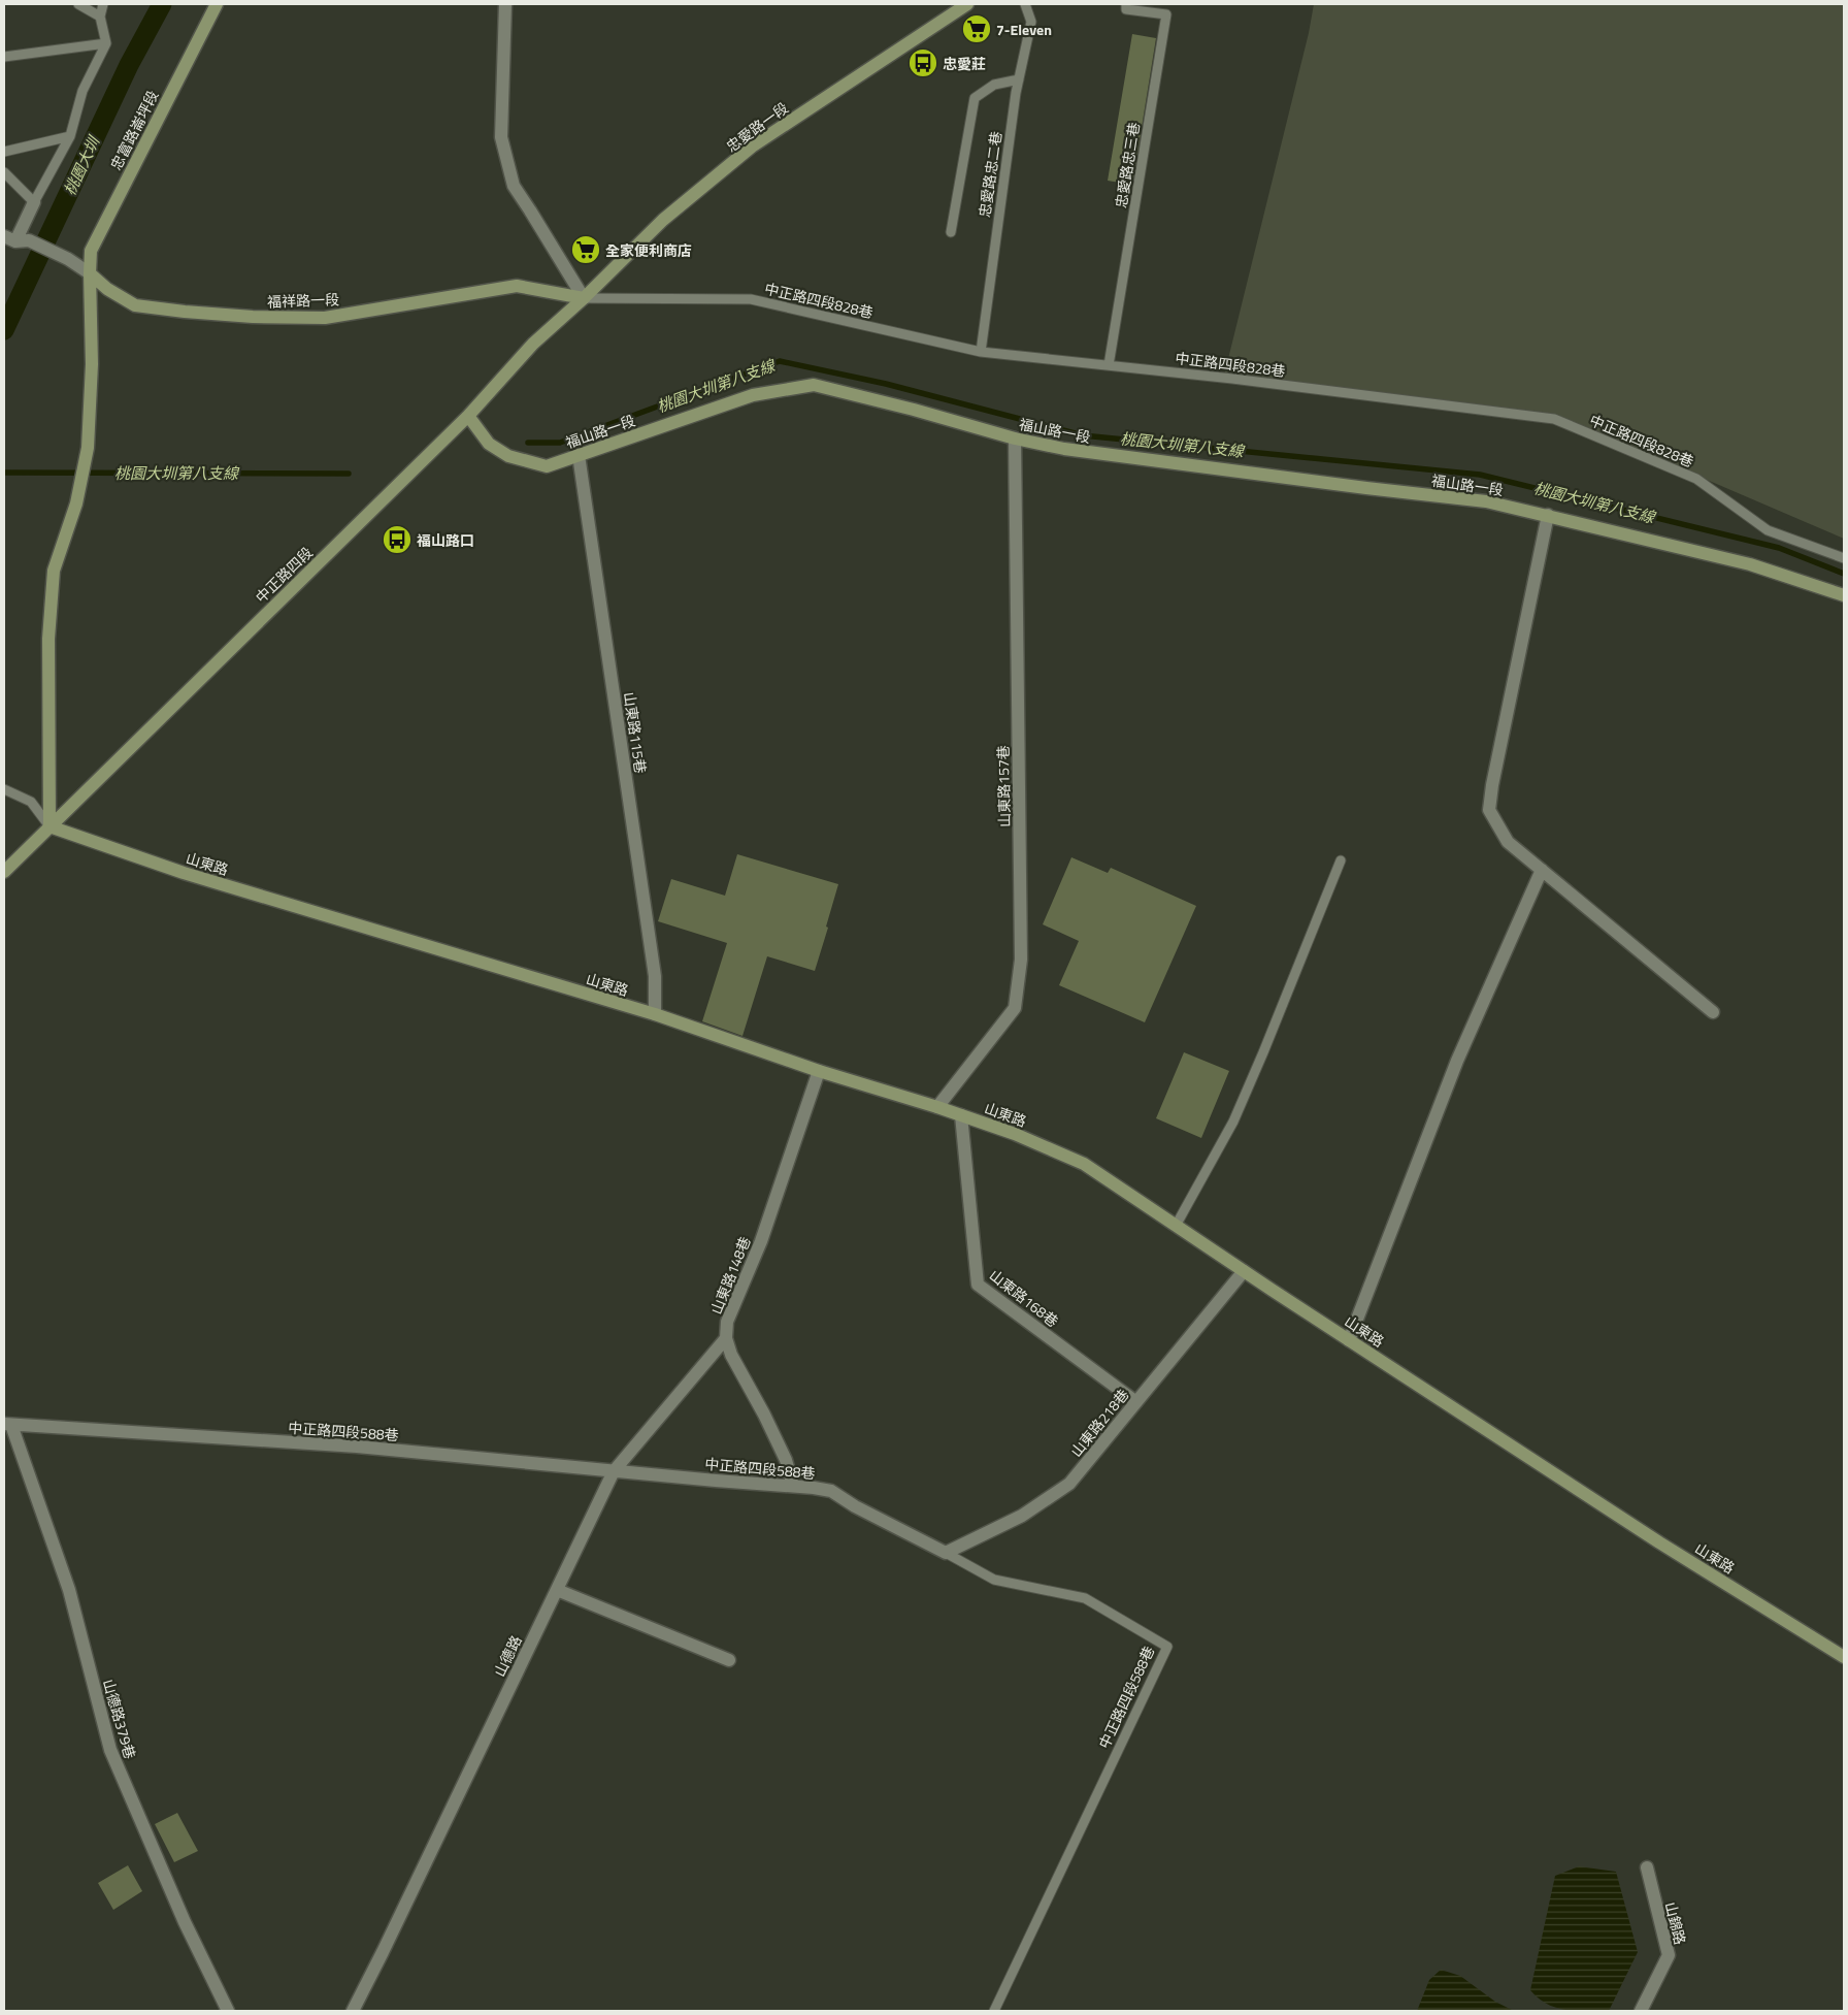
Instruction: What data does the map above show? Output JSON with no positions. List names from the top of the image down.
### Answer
{
  "streets": {
    "street": [
      "忠愛路一段",
      "忠富路崙坪段",
      "福祥路一段",
      "福山路一段",
      "中正路四段",
      "山東路115巷",
      "山東路157巷",
      "山東路",
      "山東路148巷",
      "山東路168巷",
      "山東路218巷",
      "中正路四段588巷",
      "山德路",
      "山德路379巷",
      "山錦路"
    ],
    "lane": ["忠愛路忠三巷", "忠愛路忠二巷", "中正路四段828巷"]
  },
  "crossings": [
    ["忠愛路一段", "福祥路一段"],
    ["忠愛路一段", "中正路四段828巷"],
    ["忠愛路一段", "中正路四段"],
    ["忠富路崙坪段", "福祥路一段"],
    ["忠富路崙坪段", "中正路四段"],
    ["忠富路崙坪段", "山東路"],
    ["忠愛路忠三巷", "中正路四段828巷"],
    ["忠愛路忠二巷", "中正路四段828巷"],
    ["福祥路一段", "中正路四段828巷"],
    ["福祥路一段", "中正路四段"],
    ["中正路四段828巷", "中正路四段"],
    ["福山路一段", "中正路四段"],
    ["福山路一段", "山東路115巷"],
    ["福山路一段", "山東路157巷"],
    ["中正路四段", "山東路"],
    ["山東路115巷", "山東路"],
    ["山東路157巷", "山東路"],
    ["山東路", "山東路148巷"],
    ["山東路", "山東路168巷"],
    ["山東路", "山東路218巷"],
    ["山東路148巷", "山德路"],
    ["山東路168巷", "山東路218巷"],
    ["山東路218巷", "中正路四段588巷"],
    ["中正路四段588巷", "山德路"],
    ["中正路四段588巷", "山德路379巷"]
  ],
  "water": ["桃園大圳", "桃園大圳第八支線"],
  "places": {
    "supermarket": ["7-Eleven", "全家便利商店"],
    "bus stop": ["忠愛莊", "福山路口"]
  }
}
